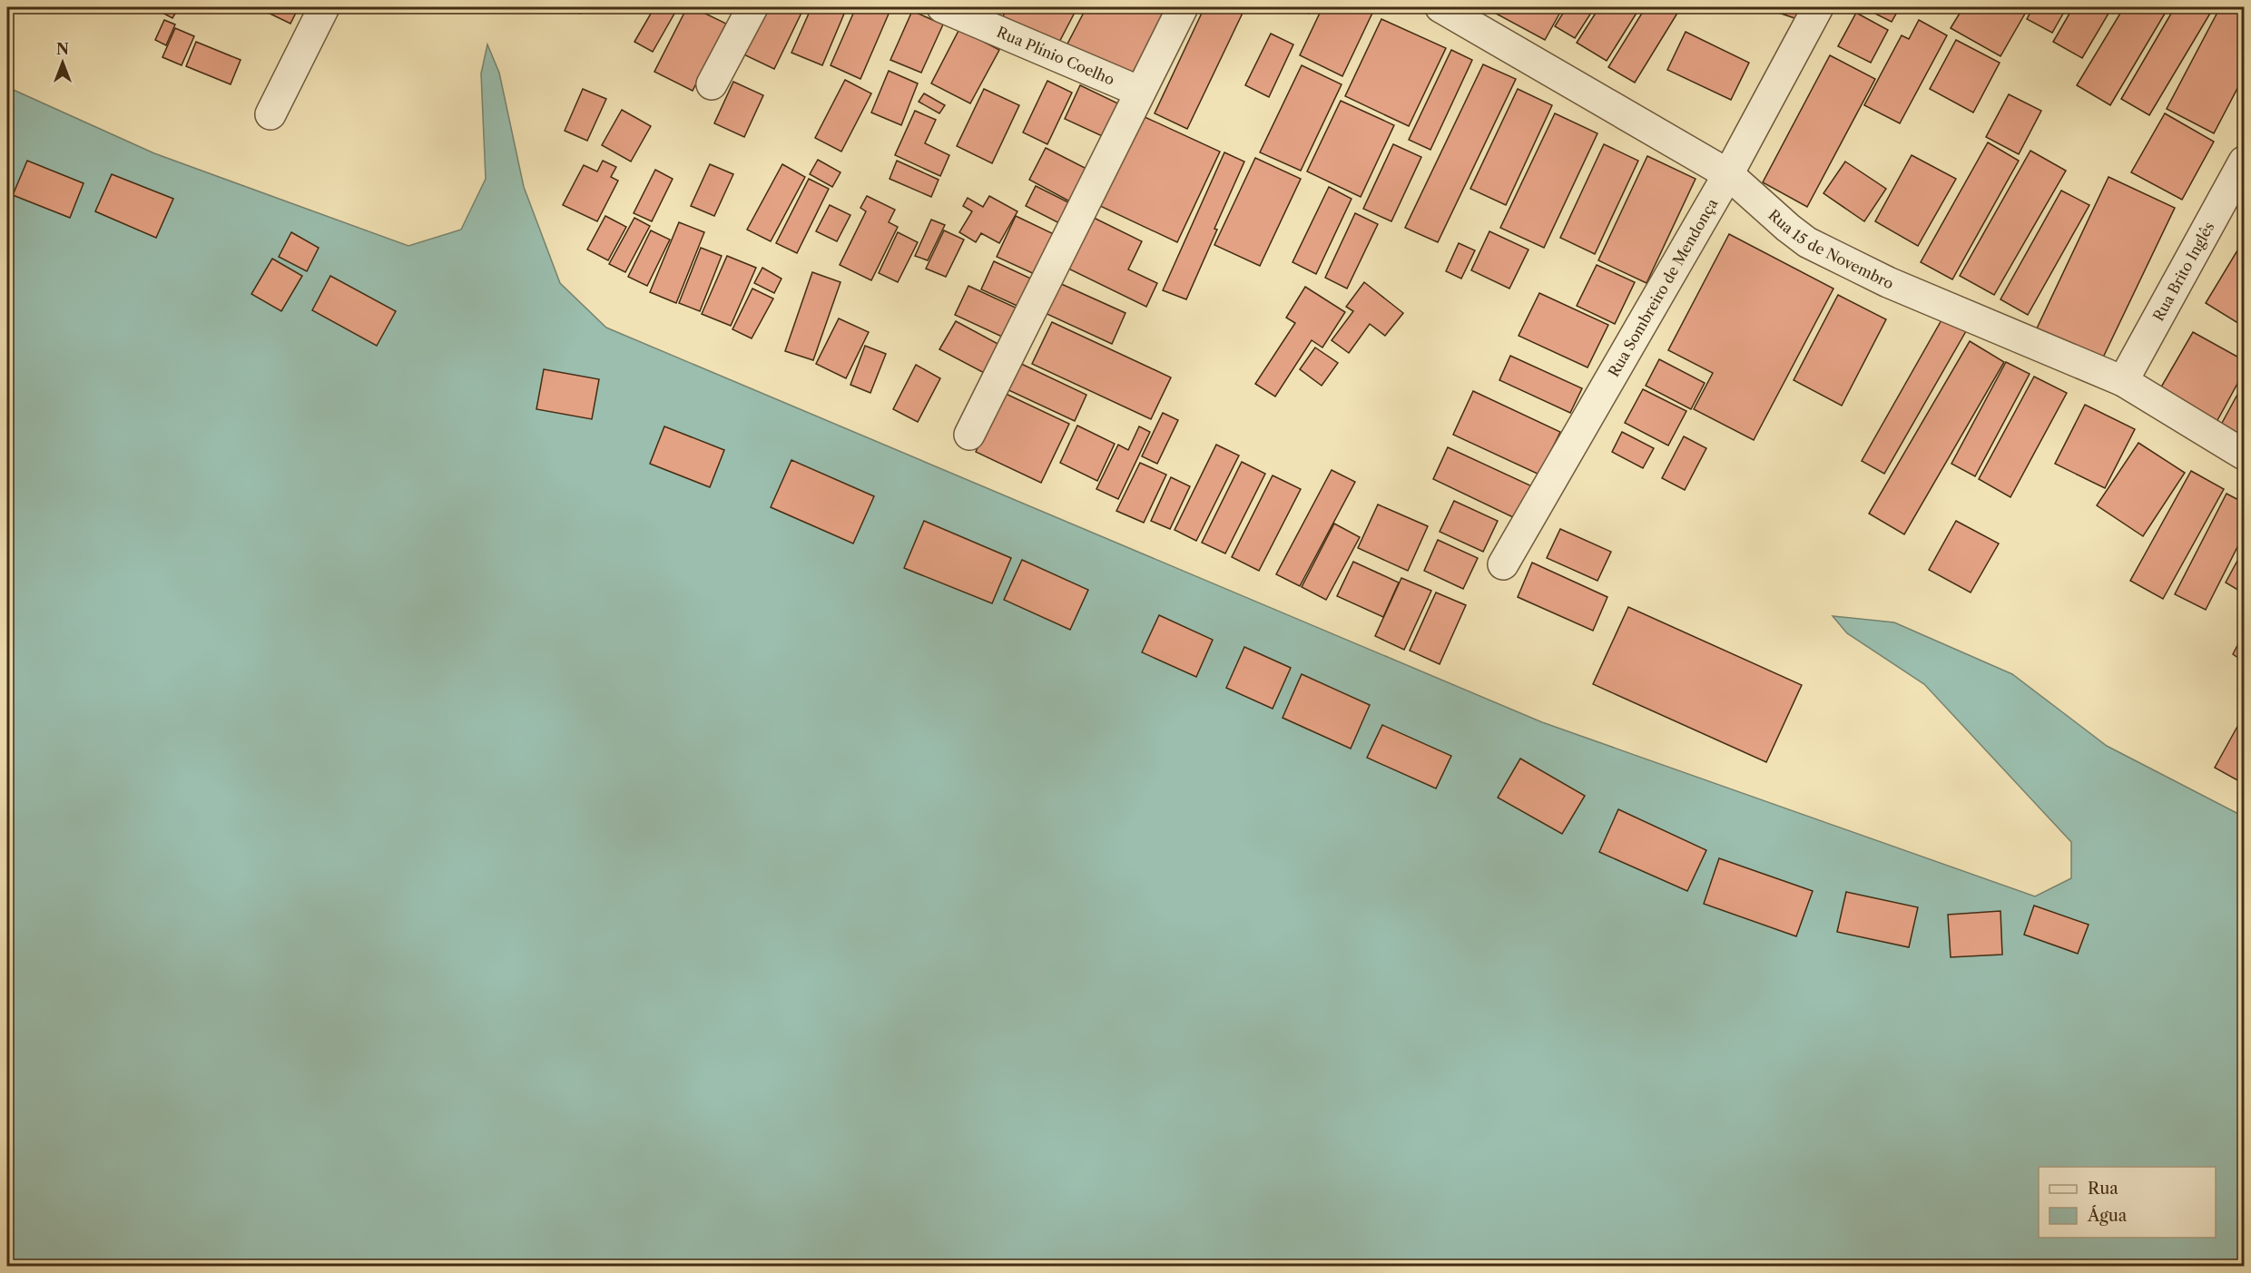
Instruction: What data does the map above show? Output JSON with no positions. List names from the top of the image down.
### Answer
{
  "streets": {
    "street": [
      "Rua Plínio Coelho",
      "Rua 15 de Novembro",
      "Rua Brito Inglês",
      "Rua Sombreiro de Mendonça"
    ]
  },
  "crossings": [
    ["Rua 15 de Novembro", "Rua Brito Inglês"],
    ["Rua 15 de Novembro", "Rua Sombreiro de Mendonça"]
  ],
  "legend": ["Rua", "Água"],
  "north": "top"
}
